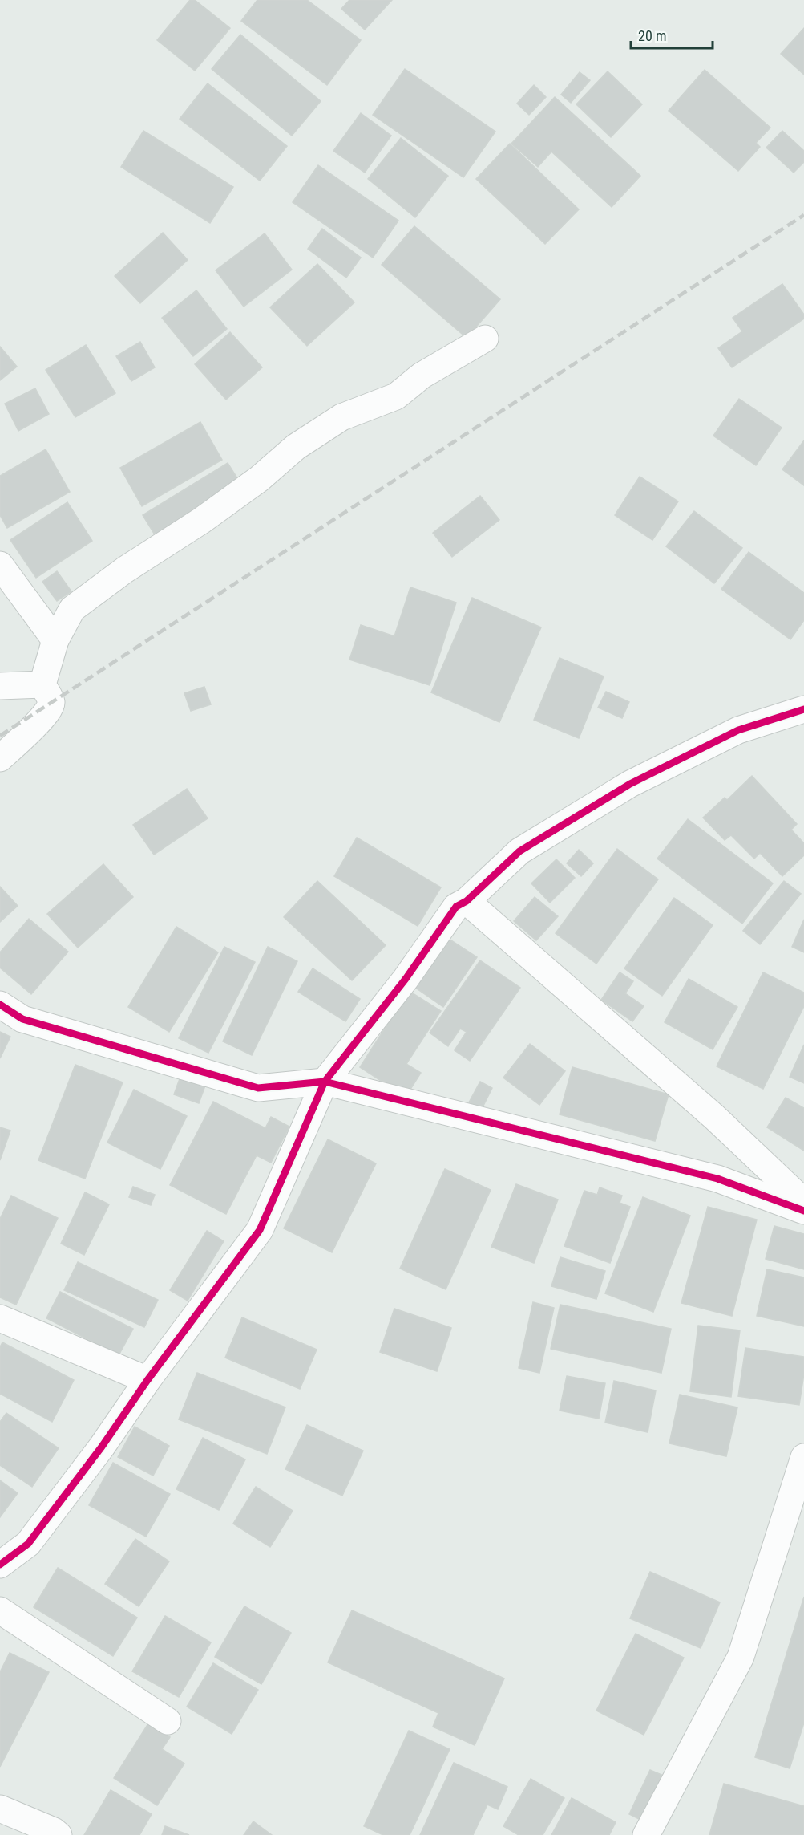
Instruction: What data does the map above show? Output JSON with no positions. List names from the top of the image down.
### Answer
{
  "scale_bar": "20 m"
}
